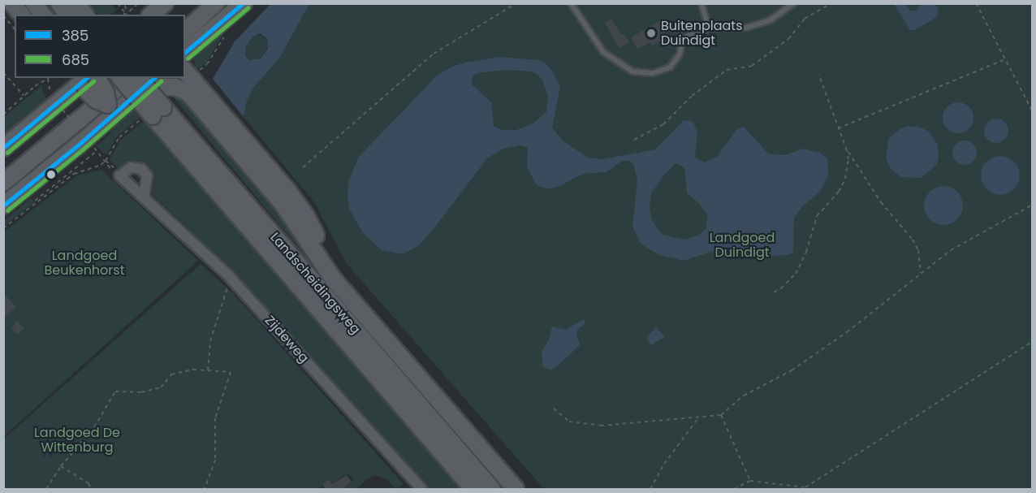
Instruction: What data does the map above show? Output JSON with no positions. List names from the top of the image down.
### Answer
{
  "streets": {
    "main road": ["Landscheidingsweg"],
    "street": ["Zijdeweg"]
  },
  "parks": ["Landgoed Duindigt", "Landgoed Beukenhorst", "Landgoed De Wittenburg"],
  "places": ["Buitenplaats Duindigt"],
  "lines": ["transit line 385", "transit line 685"],
  "legend": ["385", "685"]
}
